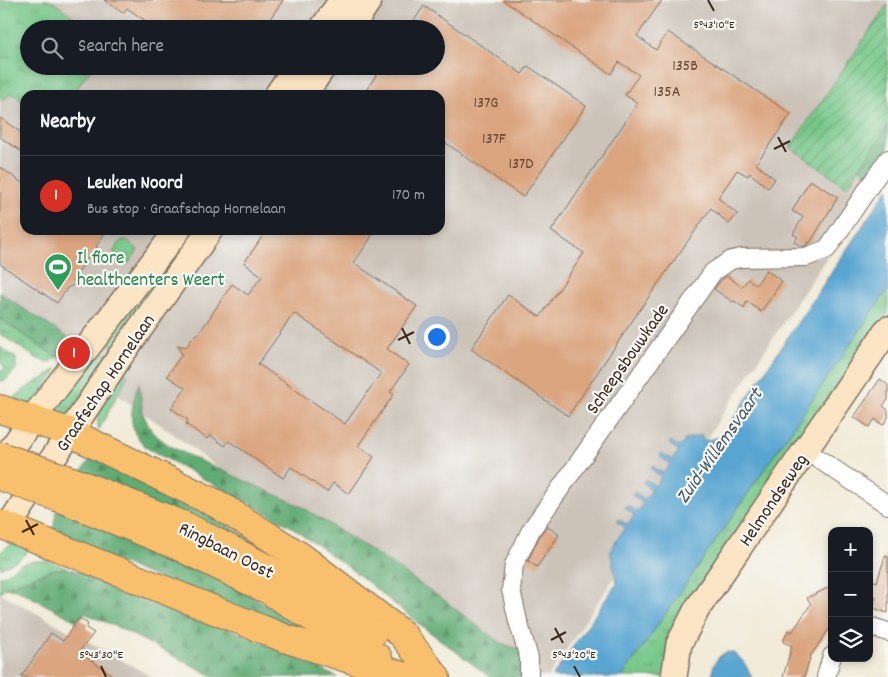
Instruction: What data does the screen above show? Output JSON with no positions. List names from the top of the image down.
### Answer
{
  "streets": {
    "main road": ["Ringbaan Oost"],
    "street": ["Scheepsbouwkade", "Graafschap Hornelaan", "Helmondseweg"]
  },
  "water": ["Zuid-Willemsvaart"],
  "places": {
    "sports": ["Il fiore healthcenters Weert"]
  },
  "house_numbers": [
    "135B",
    "135A",
    "137G",
    "137F",
    "137D"
  ],
  "page": {
    "search": "Search here",
    "heading": "Nearby",
    "list": [
      {
        "mark": "1",
        "name": "Leuken Noord",
        "note": "Bus stop · Graafschap Hornelaan",
        "value": "170 m"
      }
    ],
    "pins": "1",
    "map_buttons": ["+", "−"]
  },
  "coordinates": ["5°43'10\"E", "5°43'30\"E", "5°43'20\"E"]
}
